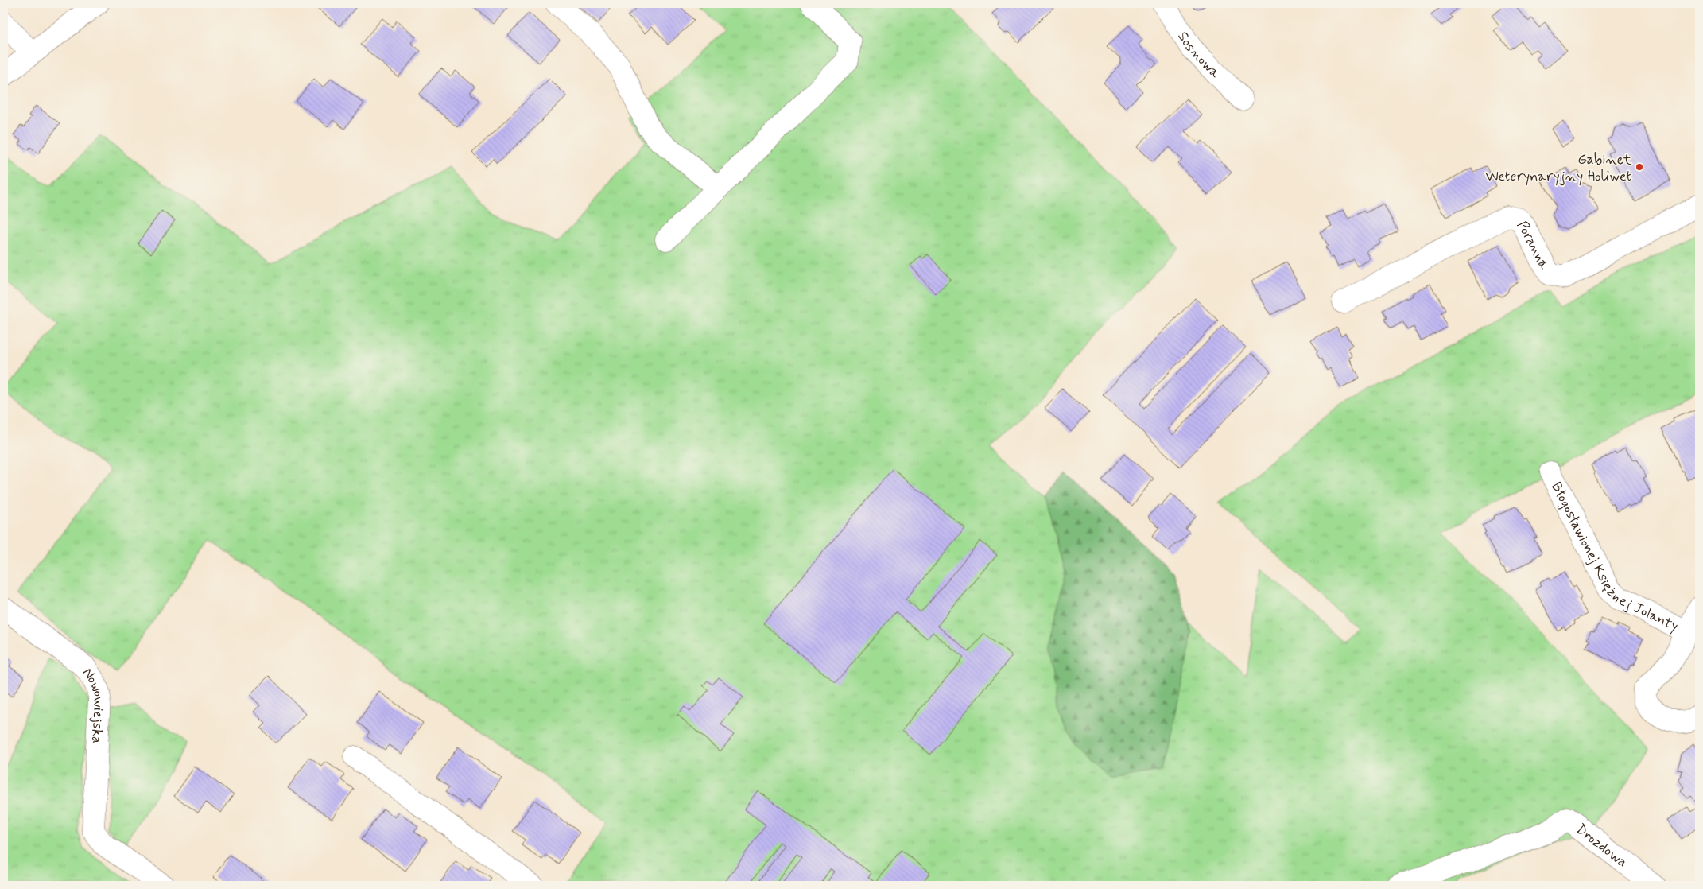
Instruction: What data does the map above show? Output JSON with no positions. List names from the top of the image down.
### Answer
{
  "streets": {
    "street": [
      "Sosnowa",
      "Poranna",
      "Błogosławionej Księżnej Jolanty",
      "Nowowiejska",
      "Drozdowa"
    ]
  },
  "places": ["Gabinet Weterynaryjny Holiwet"]
}
